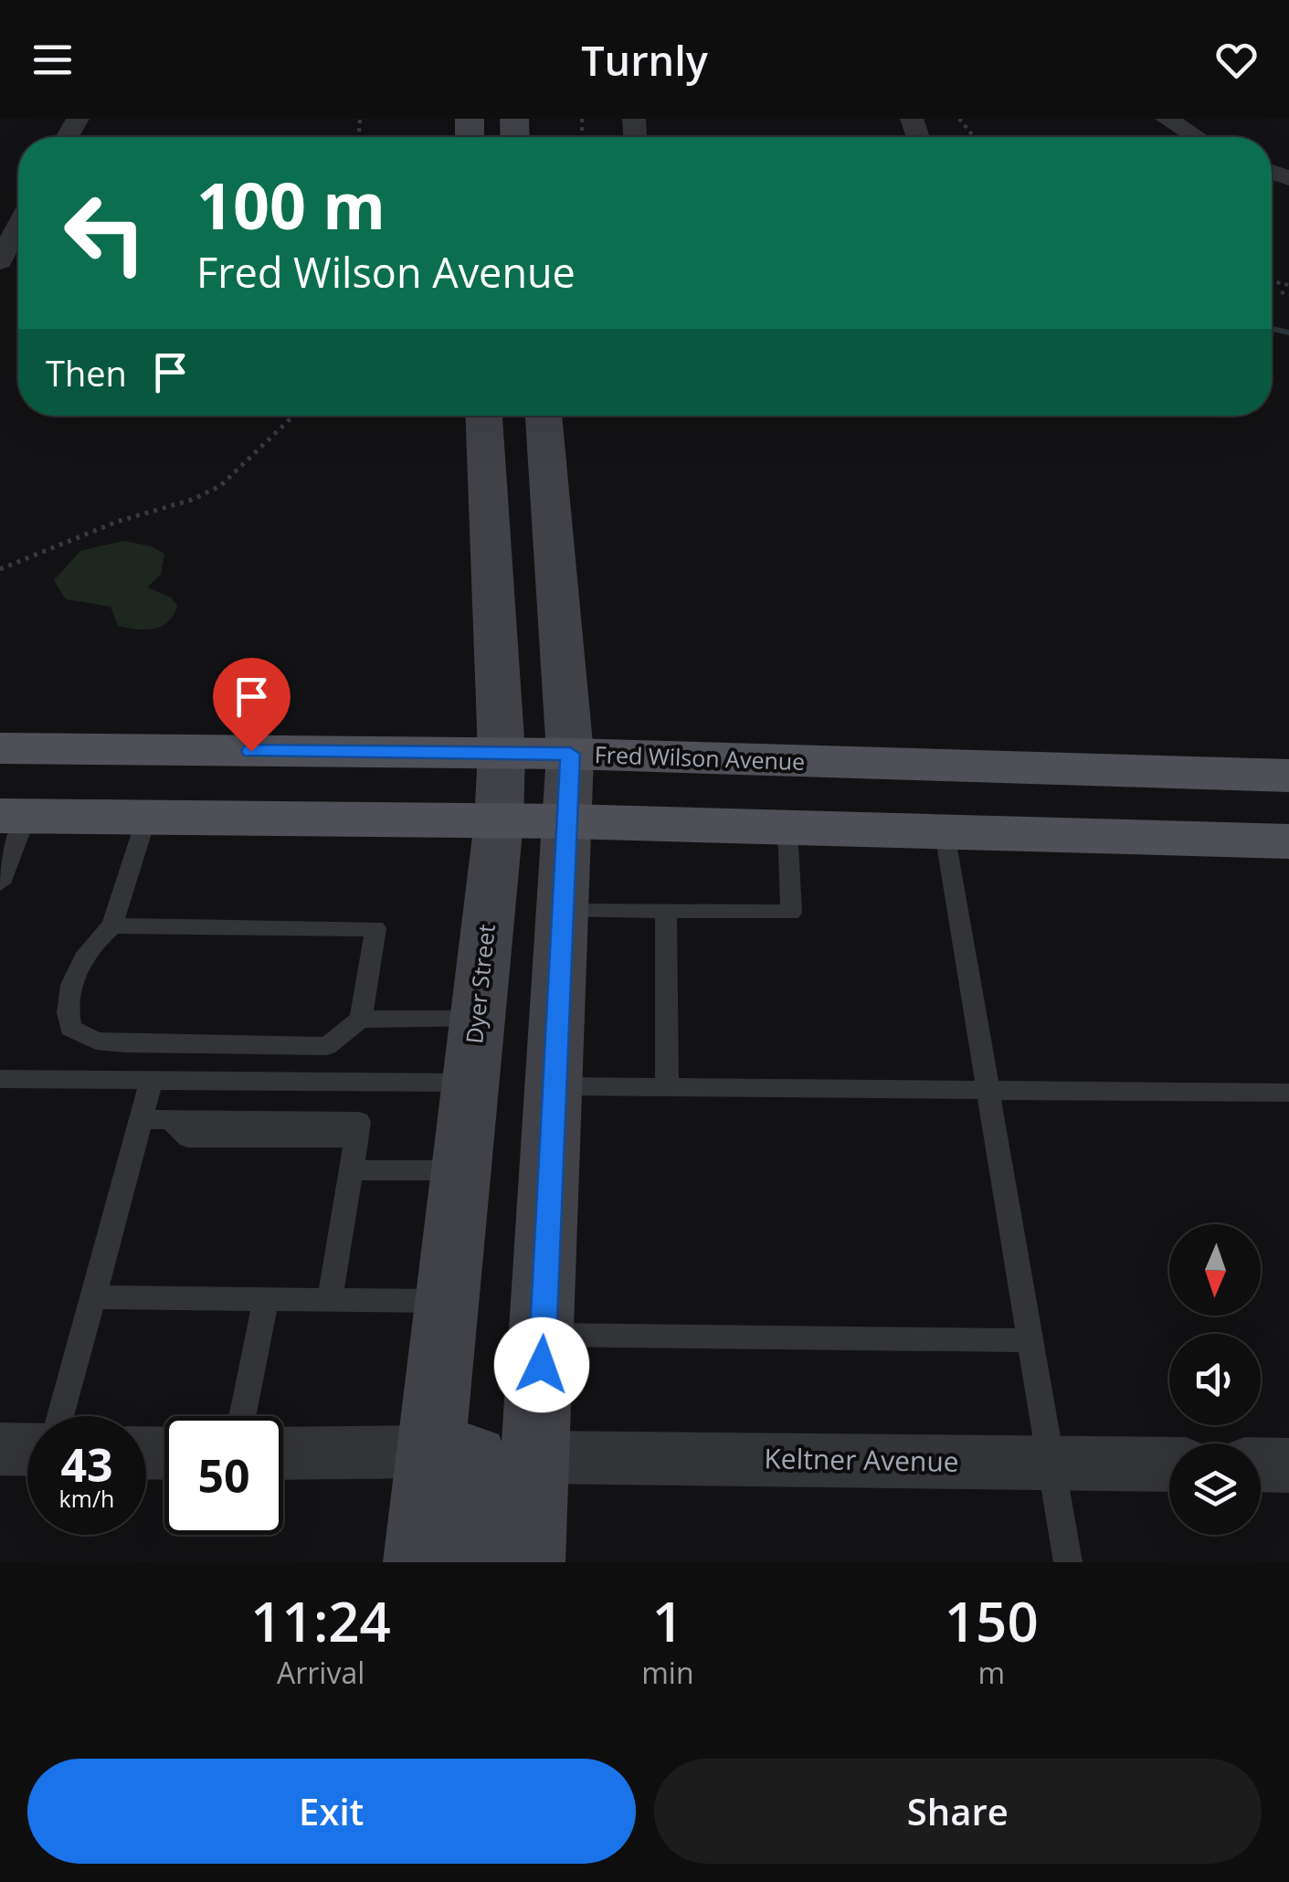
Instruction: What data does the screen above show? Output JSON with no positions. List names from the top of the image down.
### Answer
{
  "streets": {
    "main road": ["Fred Wilson Avenue", "Dyer Street"],
    "street": ["Keltner Avenue"]
  },
  "crossings": [
    ["Fred Wilson Avenue", "Dyer Street"]
  ],
  "north": "bottom",
  "page": {
    "header": "Turnly",
    "turn": ["100 m", "Fred Wilson Avenue"],
    "then": "Then",
    "speed": "43 km/h",
    "limit": "50",
    "eta": [
      "11:24",
      "Arrival",
      "1",
      "min",
      "150",
      "m"
    ],
    "buttons": ["Exit", "Share"]
  }
}
